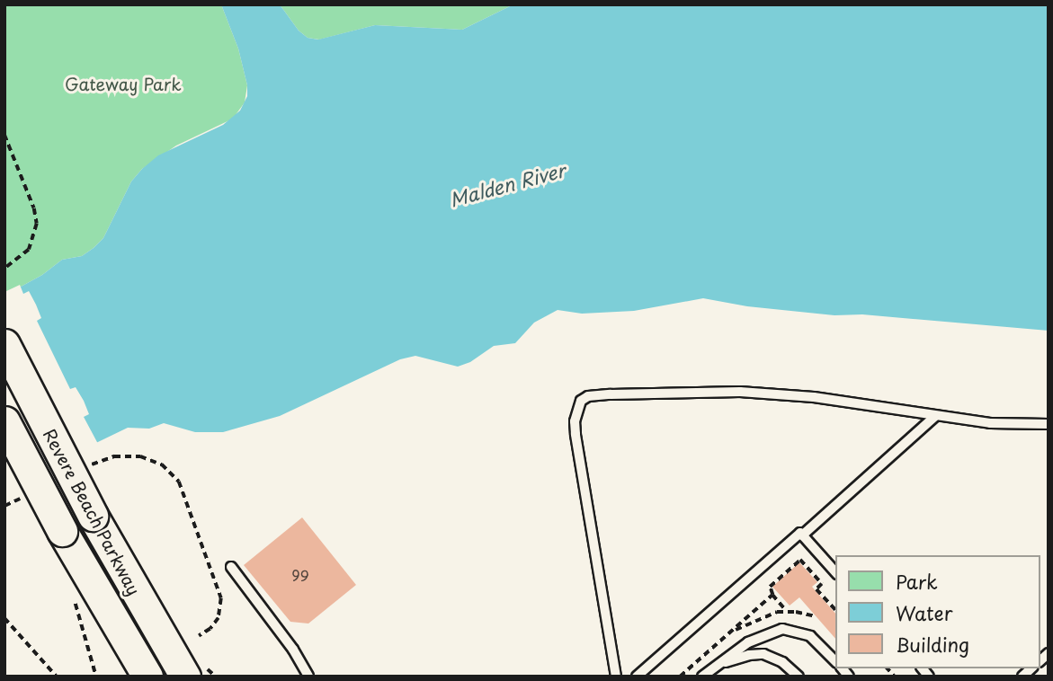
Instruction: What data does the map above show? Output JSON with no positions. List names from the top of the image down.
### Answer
{
  "streets": {
    "highway": ["Revere Beach Parkway"]
  },
  "water": ["Malden River"],
  "parks": ["Gateway Park"],
  "house_numbers": ["99"],
  "legend": ["Park", "Water", "Building"]
}
